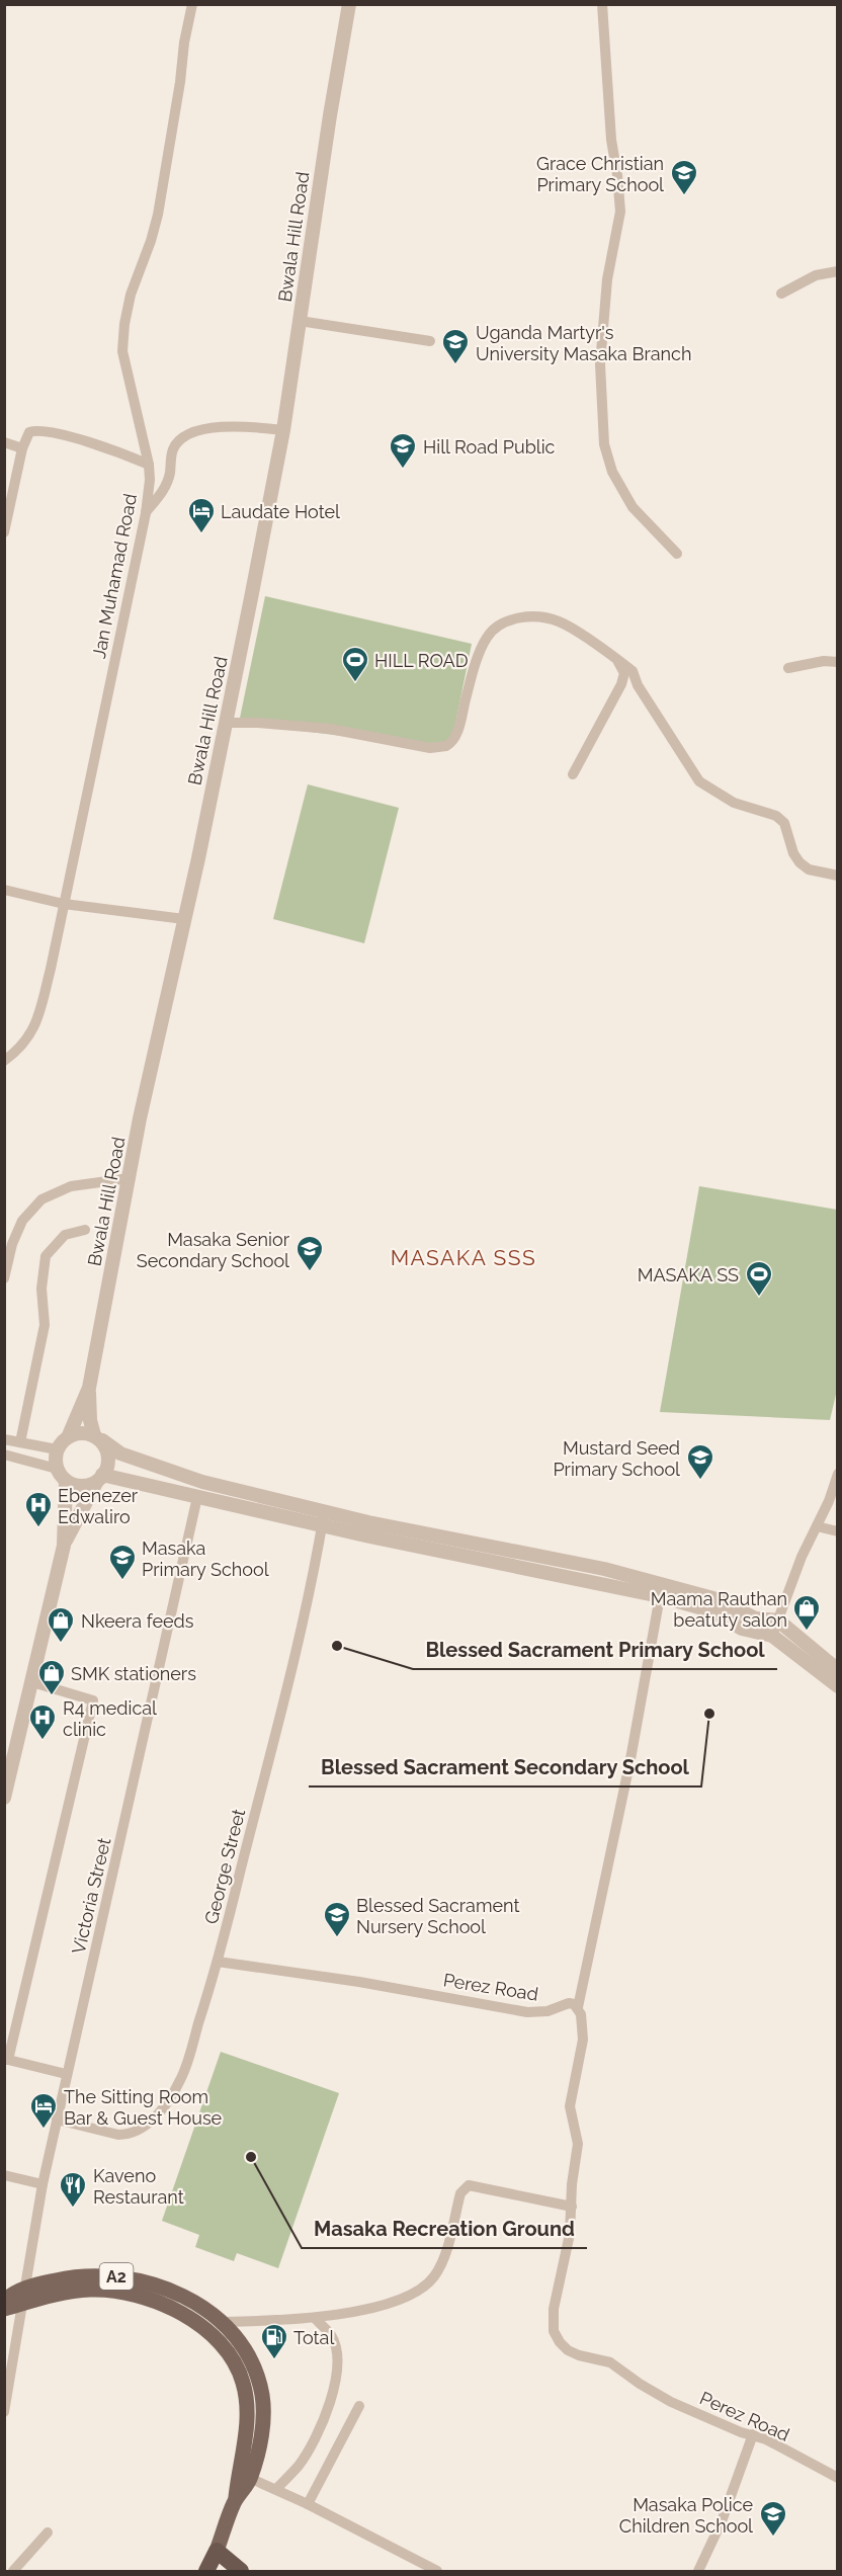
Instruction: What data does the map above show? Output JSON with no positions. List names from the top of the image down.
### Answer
{
  "streets": {
    "highway": ["A2"],
    "street": [
      "Bwala Hill Road",
      "Jan Muhamad Road",
      "George Street",
      "Victoria Street",
      "Perez Road"
    ]
  },
  "crossings": [
    ["George Street", "Victoria Street"],
    ["George Street", "Perez Road"],
    ["Victoria Street", "A2"]
  ],
  "districts": ["MASAKA SSS"],
  "places": {
    "school or university": [
      "Grace Christian Primary School",
      "Uganda Martyr's University Masaka Branch",
      "Hill Road Public",
      "Masaka Senior Secondary School",
      "Mustard Seed Primary School",
      "Masaka Primary School",
      "Blessed Sacrament Nursery School",
      "Masaka Police Children School"
    ],
    "hotel": ["Laudate Hotel", "The Sitting Room Bar & Guest House"],
    "sports": ["HILL ROAD", "MASAKA SS"],
    "hospital": ["Ebenezer Edwaliro", "R4 medical clinic"],
    "shop": ["Maama Rauthan beatuty salon", "Nkeera feeds", "SMK stationers"],
    "other": ["Blessed Sacrament Primary School", "Blessed Sacrament Secondary School", "Masaka Recreation Ground"],
    "restaurant": ["Kaveno Restaurant"],
    "fuel station": ["Total"]
  }
}
